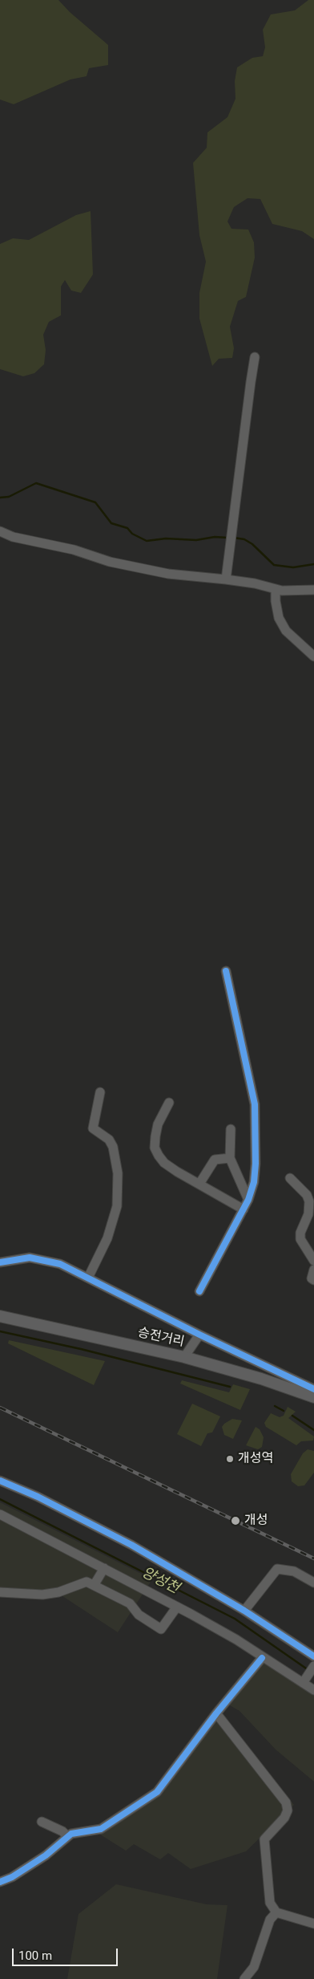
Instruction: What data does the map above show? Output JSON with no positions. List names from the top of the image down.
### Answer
{
  "streets": {
    "main road": ["승전거리"]
  },
  "water": ["양성천"],
  "places": ["개성역", "개성"],
  "scale_bar": "100 m"
}
